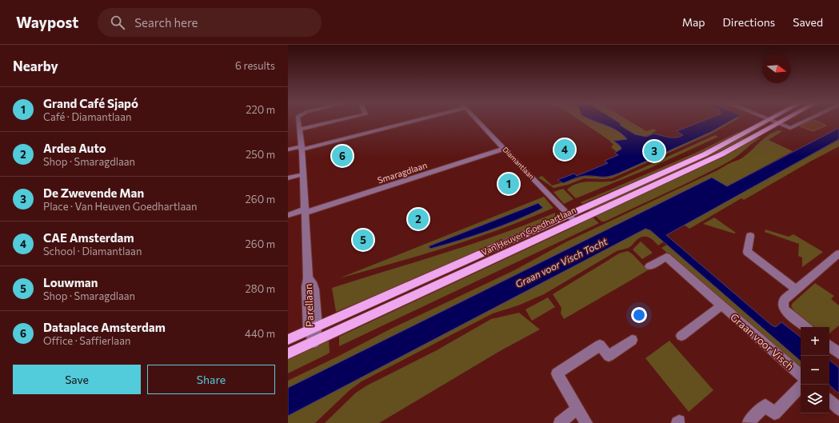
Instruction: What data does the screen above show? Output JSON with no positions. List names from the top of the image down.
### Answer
{
  "streets": {
    "main road": ["Van Heuven Goedhartlaan"],
    "street": [
      "Diamantlaan",
      "Smaragdlaan",
      "Parellaan",
      "Graan voor Visch"
    ]
  },
  "crossings": [
    ["Diamantlaan", "Smaragdlaan"],
    ["Diamantlaan", "Van Heuven Goedhartlaan"],
    ["Smaragdlaan", "Parellaan"],
    ["Van Heuven Goedhartlaan", "Parellaan"]
  ],
  "water": ["Graan voor Visch Tocht"],
  "north": "right",
  "page": {
    "header": "Waypost",
    "search": "Search here",
    "nav": ["Map", "Directions", "Saved"],
    "heading": ["Nearby", "6 results"],
    "list": [
      {
        "mark": "1",
        "name": "Grand Café Sjapó",
        "note": "Café · Diamantlaan",
        "value": "220 m"
      },
      {
        "mark": "2",
        "name": "Ardea Auto",
        "note": "Shop · Smaragdlaan",
        "value": "250 m"
      },
      {
        "mark": "3",
        "name": "De Zwevende Man",
        "note": "Place · Van Heuven Goedhartlaan",
        "value": "260 m"
      },
      {
        "mark": "4",
        "name": "CAE Amsterdam",
        "note": "School · Diamantlaan",
        "value": "260 m"
      },
      {
        "mark": "5",
        "name": "Louwman",
        "note": "Shop · Smaragdlaan",
        "value": "280 m"
      },
      {
        "mark": "6",
        "name": "Dataplace Amsterdam",
        "note": "Office · Saffierlaan",
        "value": "440 m"
      }
    ],
    "pins": [
      "4",
      "3",
      "6",
      "1",
      "2",
      "5"
    ],
    "map_buttons": ["+", "−"],
    "buttons": ["Save", "Share"]
  }
}
